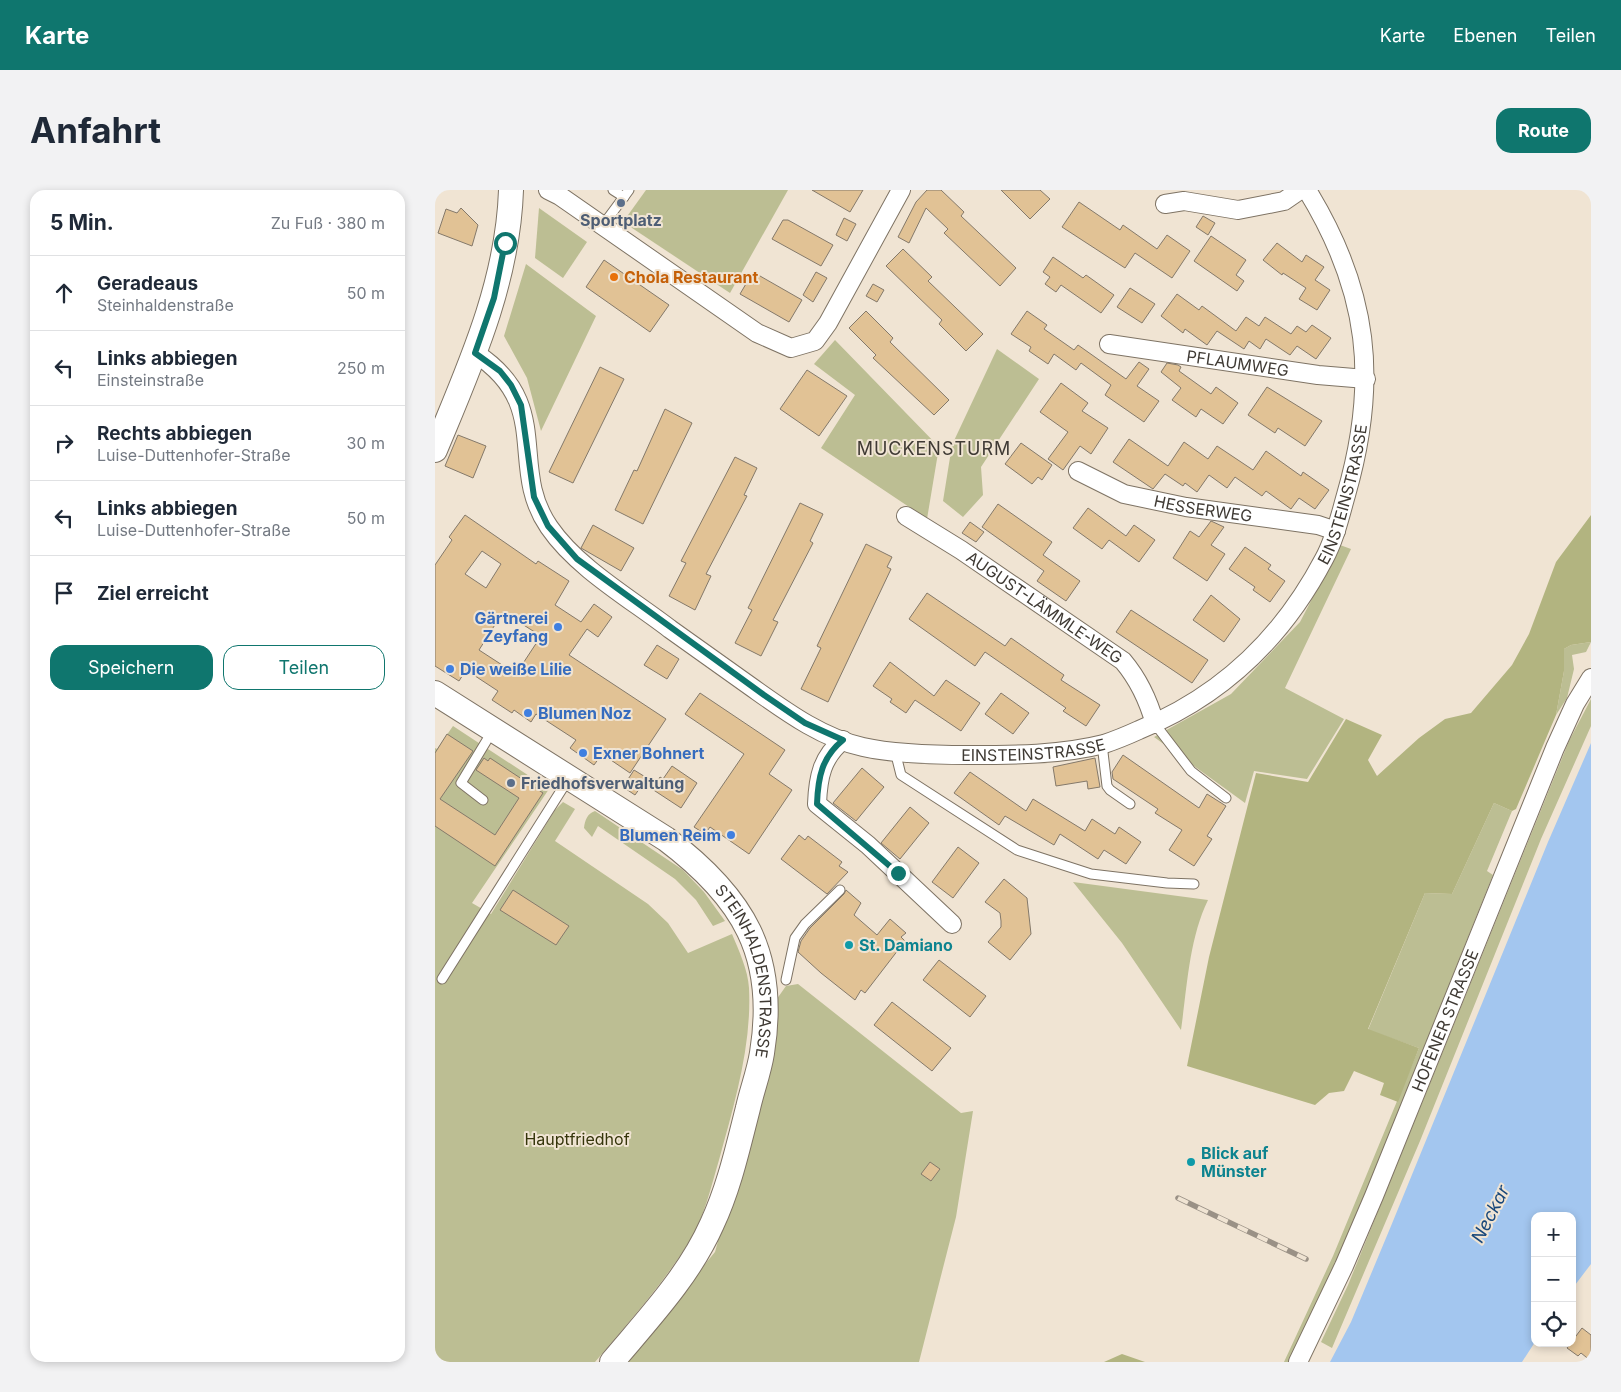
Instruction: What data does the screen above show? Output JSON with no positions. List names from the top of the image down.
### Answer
{
  "streets": {
    "street": [
      "PFLAUMWEG",
      "EINSTEINSTRASSE",
      "HESSERWEG",
      "AUGUST-LÄMMLE-WEG",
      "STEINHALDENSTRASSE",
      "HOFENER STRASSE"
    ]
  },
  "crossings": [
    ["PFLAUMWEG", "EINSTEINSTRASSE"],
    ["EINSTEINSTRASSE", "HESSERWEG"],
    ["EINSTEINSTRASSE", "AUGUST-LÄMMLE-WEG"]
  ],
  "districts": ["MUCKENSTURM"],
  "water": ["Neckar"],
  "parks": ["Hauptfriedhof"],
  "places": [
    "Sportplatz",
    "Chola Restaurant",
    "Gärtnerei Zeyfang",
    "Die weiße Lilie",
    "Blumen Noz",
    "Exner Bohnert",
    "Friedhofsverwaltung",
    "Blumen Reim",
    "St. Damiano",
    "Blick auf Münster"
  ],
  "page": {
    "header": "Karte",
    "nav": ["Karte", "Ebenen", "Teilen"],
    "buttons": [
      "Route",
      ["Speichern", "Teilen"]
    ],
    "title": "Anfahrt",
    "heading": ["5 Min.", "Zu Fuß · 380 m"],
    "list": [
      ["Geradeaus", "Steinhaldenstraße", "50 m"],
      ["Links abbiegen", "Einsteinstraße", "250 m"],
      ["Rechts abbiegen", "Luise-Duttenhofer-Straße", "30 m"],
      ["Links abbiegen", "Luise-Duttenhofer-Straße", "50 m"],
      "Ziel erreicht"
    ],
    "map_buttons": ["+", "−"]
  }
}
